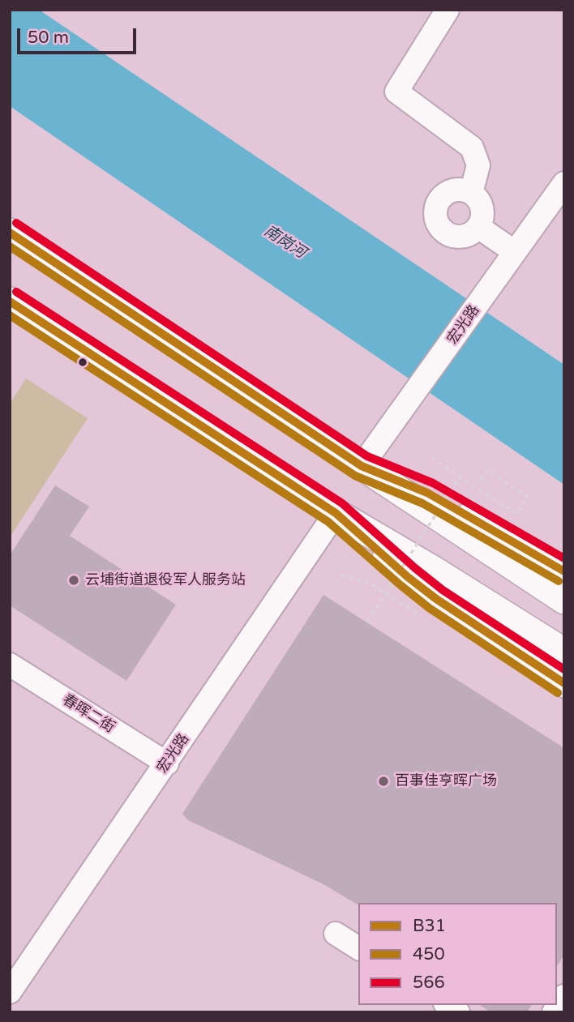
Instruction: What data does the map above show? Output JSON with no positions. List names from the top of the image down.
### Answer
{
  "streets": {
    "street": ["宏光路", "春晖二街"]
  },
  "crossings": [
    ["宏光路", "春晖二街"]
  ],
  "water": ["南岗河"],
  "places": ["云埔街道退役军人服务站", "百事佳亨晖广场"],
  "lines": ["transit line 566", "transit line B31", "transit line 450"],
  "legend": ["B31", "450", "566"],
  "scale_bar": "50 m"
}
